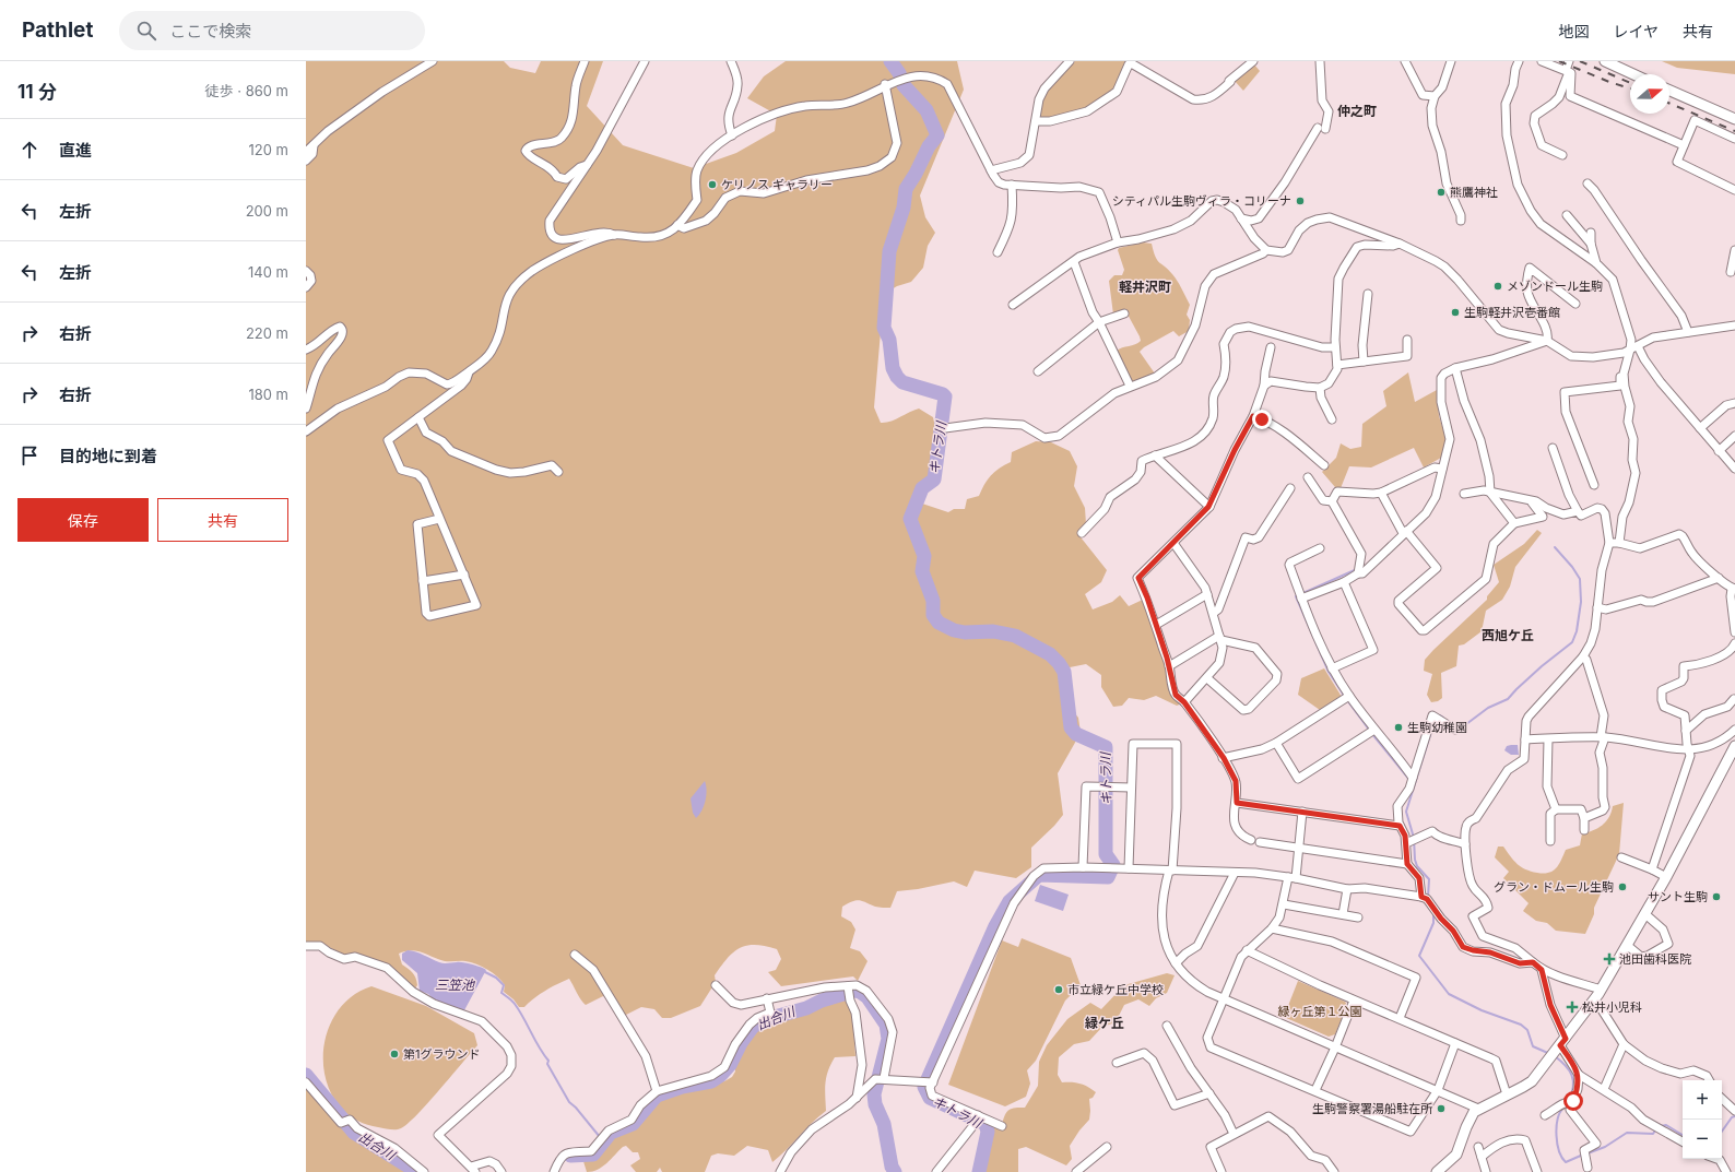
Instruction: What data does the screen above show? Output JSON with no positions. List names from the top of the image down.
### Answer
{
  "districts": [
    "仲之町",
    "軽井沢町",
    "西旭ケ丘",
    "緑ケ丘"
  ],
  "water": ["キトラ川", "三笠池", "出合川"],
  "parks": ["緑ヶ丘第１公園"],
  "places": {
    "other": [
      "ケリノス ギャラリー",
      "熊鷹神社",
      "シティパル生駒ヴィラ・コリーナ",
      "メゾンドール生駒",
      "生駒軽井沢壱番館",
      "生駒幼稚園",
      "グラン・ドムール生駒",
      "サント生駒",
      "市立緑ケ丘中学校",
      "第1グラウンド",
      "生駒警察署湯船駐在所"
    ],
    "health": ["池田歯科医院", "松井小児科"]
  },
  "north": "right",
  "page": {
    "header": "Pathlet",
    "search": "ここで検索",
    "nav": ["地図", "レイヤ", "共有"],
    "heading": ["11 分", "徒歩 · 860 m"],
    "list": [
      ["直進", "120 m"],
      ["左折", "200 m"],
      ["左折", "140 m"],
      ["右折", "220 m"],
      ["右折", "180 m"],
      "目的地に到着"
    ],
    "buttons": ["保存", "共有"],
    "map_buttons": ["+", "−"]
  }
}
